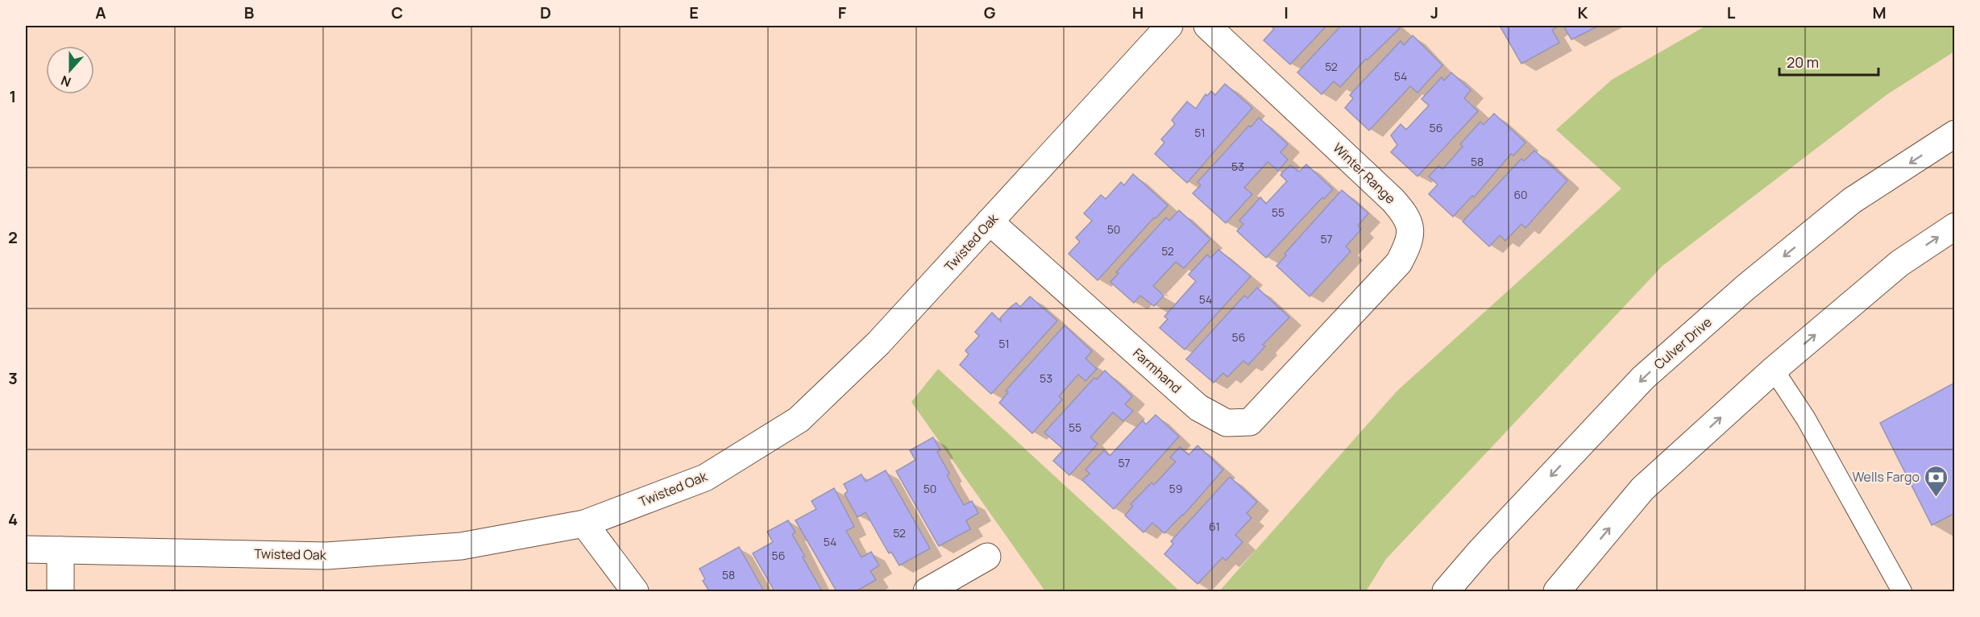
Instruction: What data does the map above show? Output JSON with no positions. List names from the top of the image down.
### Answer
{
  "streets": {
    "street": [
      "Winter Range",
      "Twisted Oak",
      "Culver Drive",
      "Farmhand"
    ]
  },
  "crossings": [
    ["Winter Range", "Farmhand"],
    ["Twisted Oak", "Farmhand"]
  ],
  "places": {
    "bank": ["Wells Fargo"]
  },
  "house_numbers": [
    "52",
    "54",
    "56",
    "51",
    "58",
    "53",
    "60",
    "55",
    "50",
    "57",
    "52",
    "54",
    "56",
    "51",
    "53",
    "55",
    "57",
    "50",
    "59",
    "61",
    "52",
    "54",
    "56",
    "58"
  ],
  "scale_bar": "20 m",
  "north": "bottom",
  "grid": {
    "columns": [
      "A",
      "B",
      "C",
      "D",
      "E",
      "F",
      "G",
      "H",
      "I",
      "J",
      "K",
      "L",
      "M"
    ],
    "rows": [
      "1",
      "2",
      "3",
      "4"
    ]
  }
}
